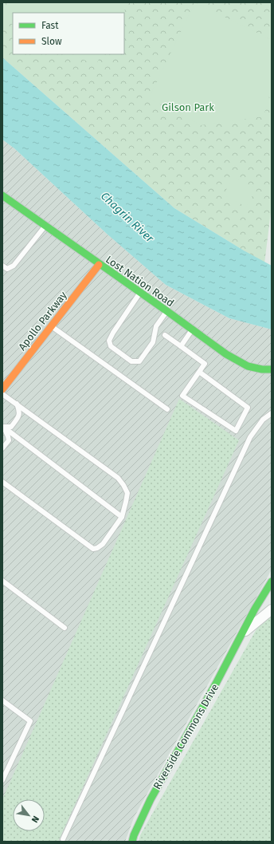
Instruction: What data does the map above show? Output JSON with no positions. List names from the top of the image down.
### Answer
{
  "streets": {
    "street": ["Lost Nation Road", "Apollo Parkway", "Riverside Commons Drive"]
  },
  "crossings": [
    ["Lost Nation Road", "Apollo Parkway"]
  ],
  "water": ["Chagrin River"],
  "parks": ["Gilson Park"],
  "legend": ["Fast", "Slow"],
  "north": "bottom right"
}
